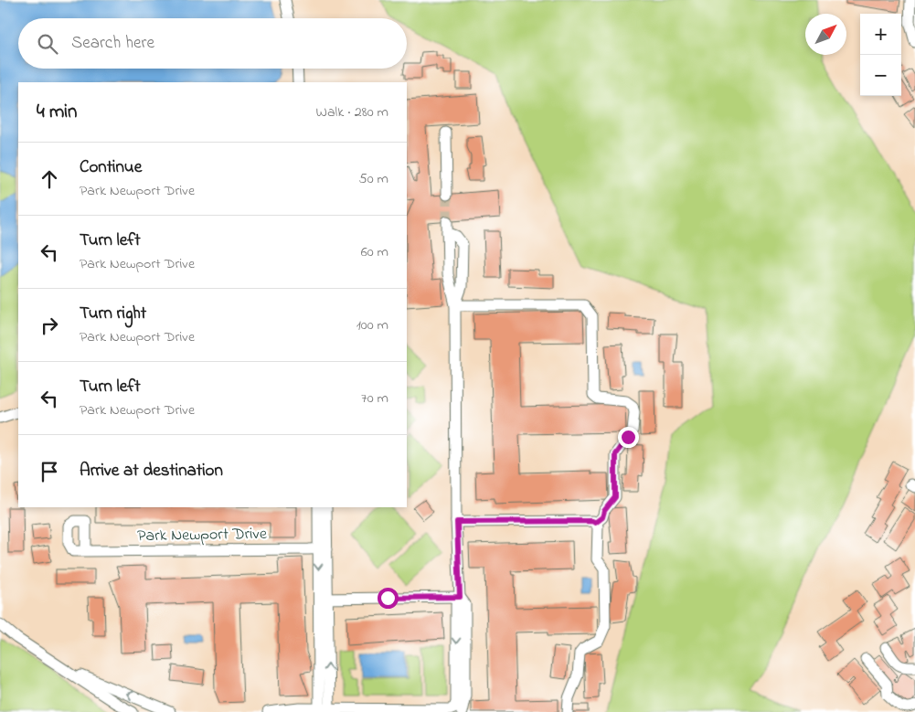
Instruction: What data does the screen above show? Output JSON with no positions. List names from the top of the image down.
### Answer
{
  "streets": {
    "street": ["Park Newport Drive"]
  },
  "north": "top right",
  "page": {
    "map_buttons": ["+", "−"],
    "search": "Search here",
    "heading": ["4 min", "Walk · 280 m"],
    "list": [
      ["Continue", "Park Newport Drive", "50 m"],
      ["Turn left", "Park Newport Drive", "60 m"],
      ["Turn right", "Park Newport Drive", "100 m"],
      ["Turn left", "Park Newport Drive", "70 m"],
      "Arrive at destination"
    ]
  }
}
